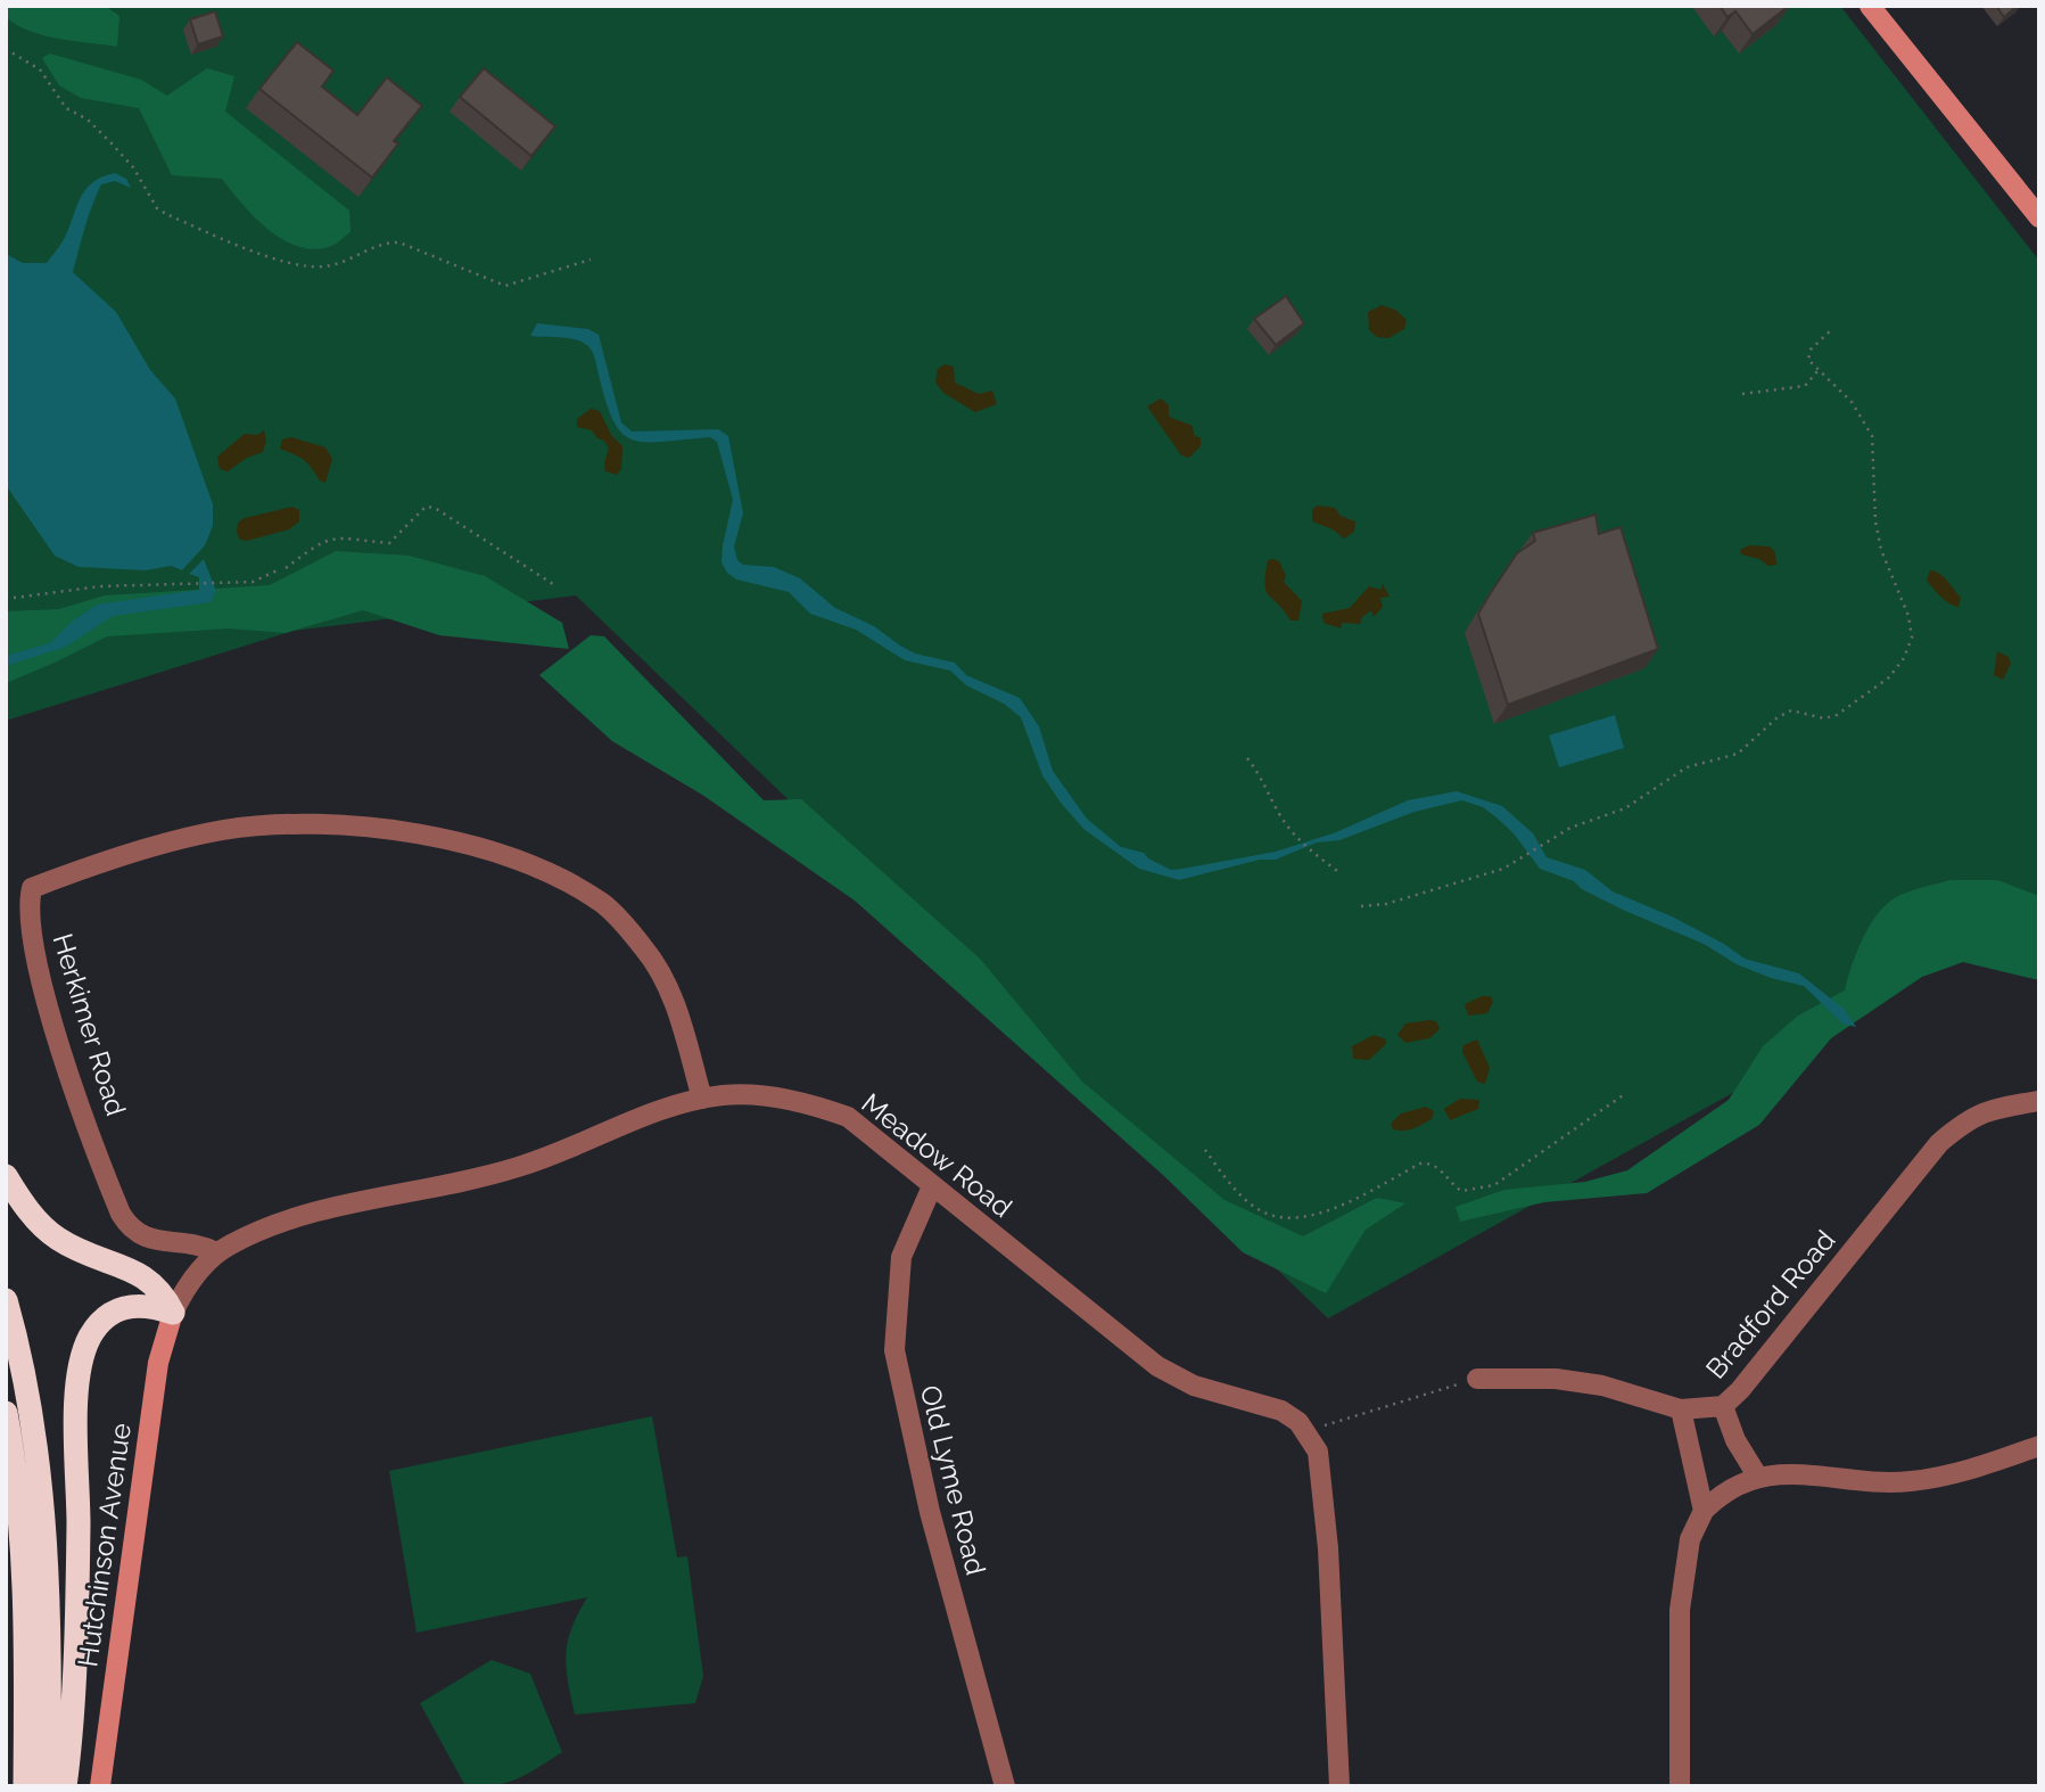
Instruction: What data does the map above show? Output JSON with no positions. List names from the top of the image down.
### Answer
{
  "streets": {
    "street": [
      "Herkimer Road",
      "Meadow Road",
      "Bradford Road",
      "Old Lyme Road",
      "Hutchinson Avenue"
    ]
  },
  "crossings": [
    ["Herkimer Road", "Meadow Road"],
    ["Meadow Road", "Old Lyme Road"],
    ["Meadow Road", "Hutchinson Avenue"]
  ]
}
